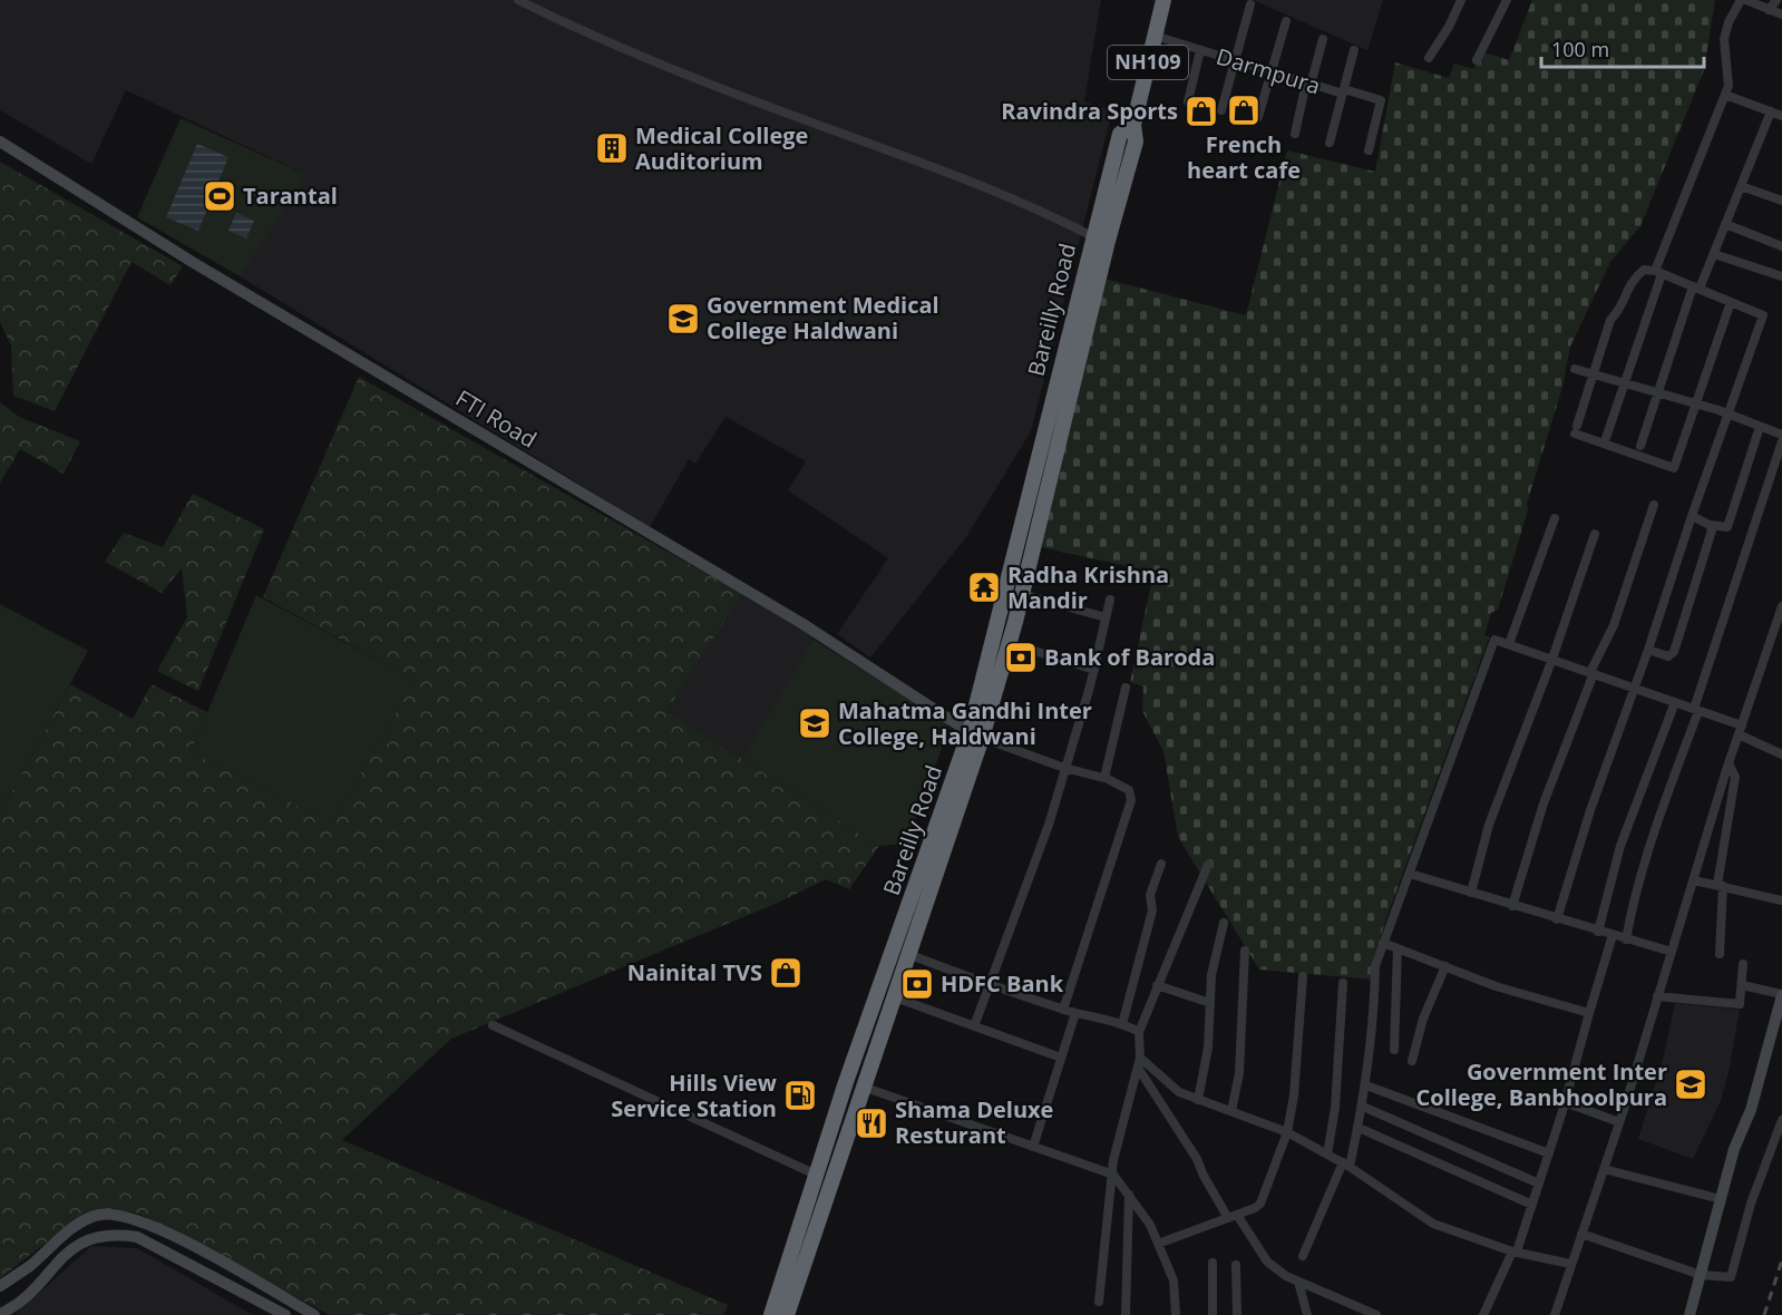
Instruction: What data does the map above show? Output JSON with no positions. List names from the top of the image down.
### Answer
{
  "streets": {
    "highway": ["NH109", "Bareilly Road"],
    "main road": ["FTI Road"],
    "street": ["Darmpura"]
  },
  "crossings": [
    ["Darmpura", "Bareilly Road"],
    ["Bareilly Road", "FTI Road"]
  ],
  "places": {
    "shop": ["French heart cafe", "Ravindra Sports", "Nainital TVS"],
    "building": ["Medical College Auditorium"],
    "sports": ["Tarantal"],
    "school or university": ["Government Medical College Haldwani", "Mahatma Gandhi Inter College, Haldwani", "Government Inter College, Banbhoolpura"],
    "temple": ["Radha Krishna Mandir"],
    "bank": ["Bank of Baroda", "HDFC Bank"],
    "fuel station": ["Hills View Service Station"],
    "restaurant": ["Shama Deluxe Resturant"]
  },
  "scale_bar": "100 m"
}
